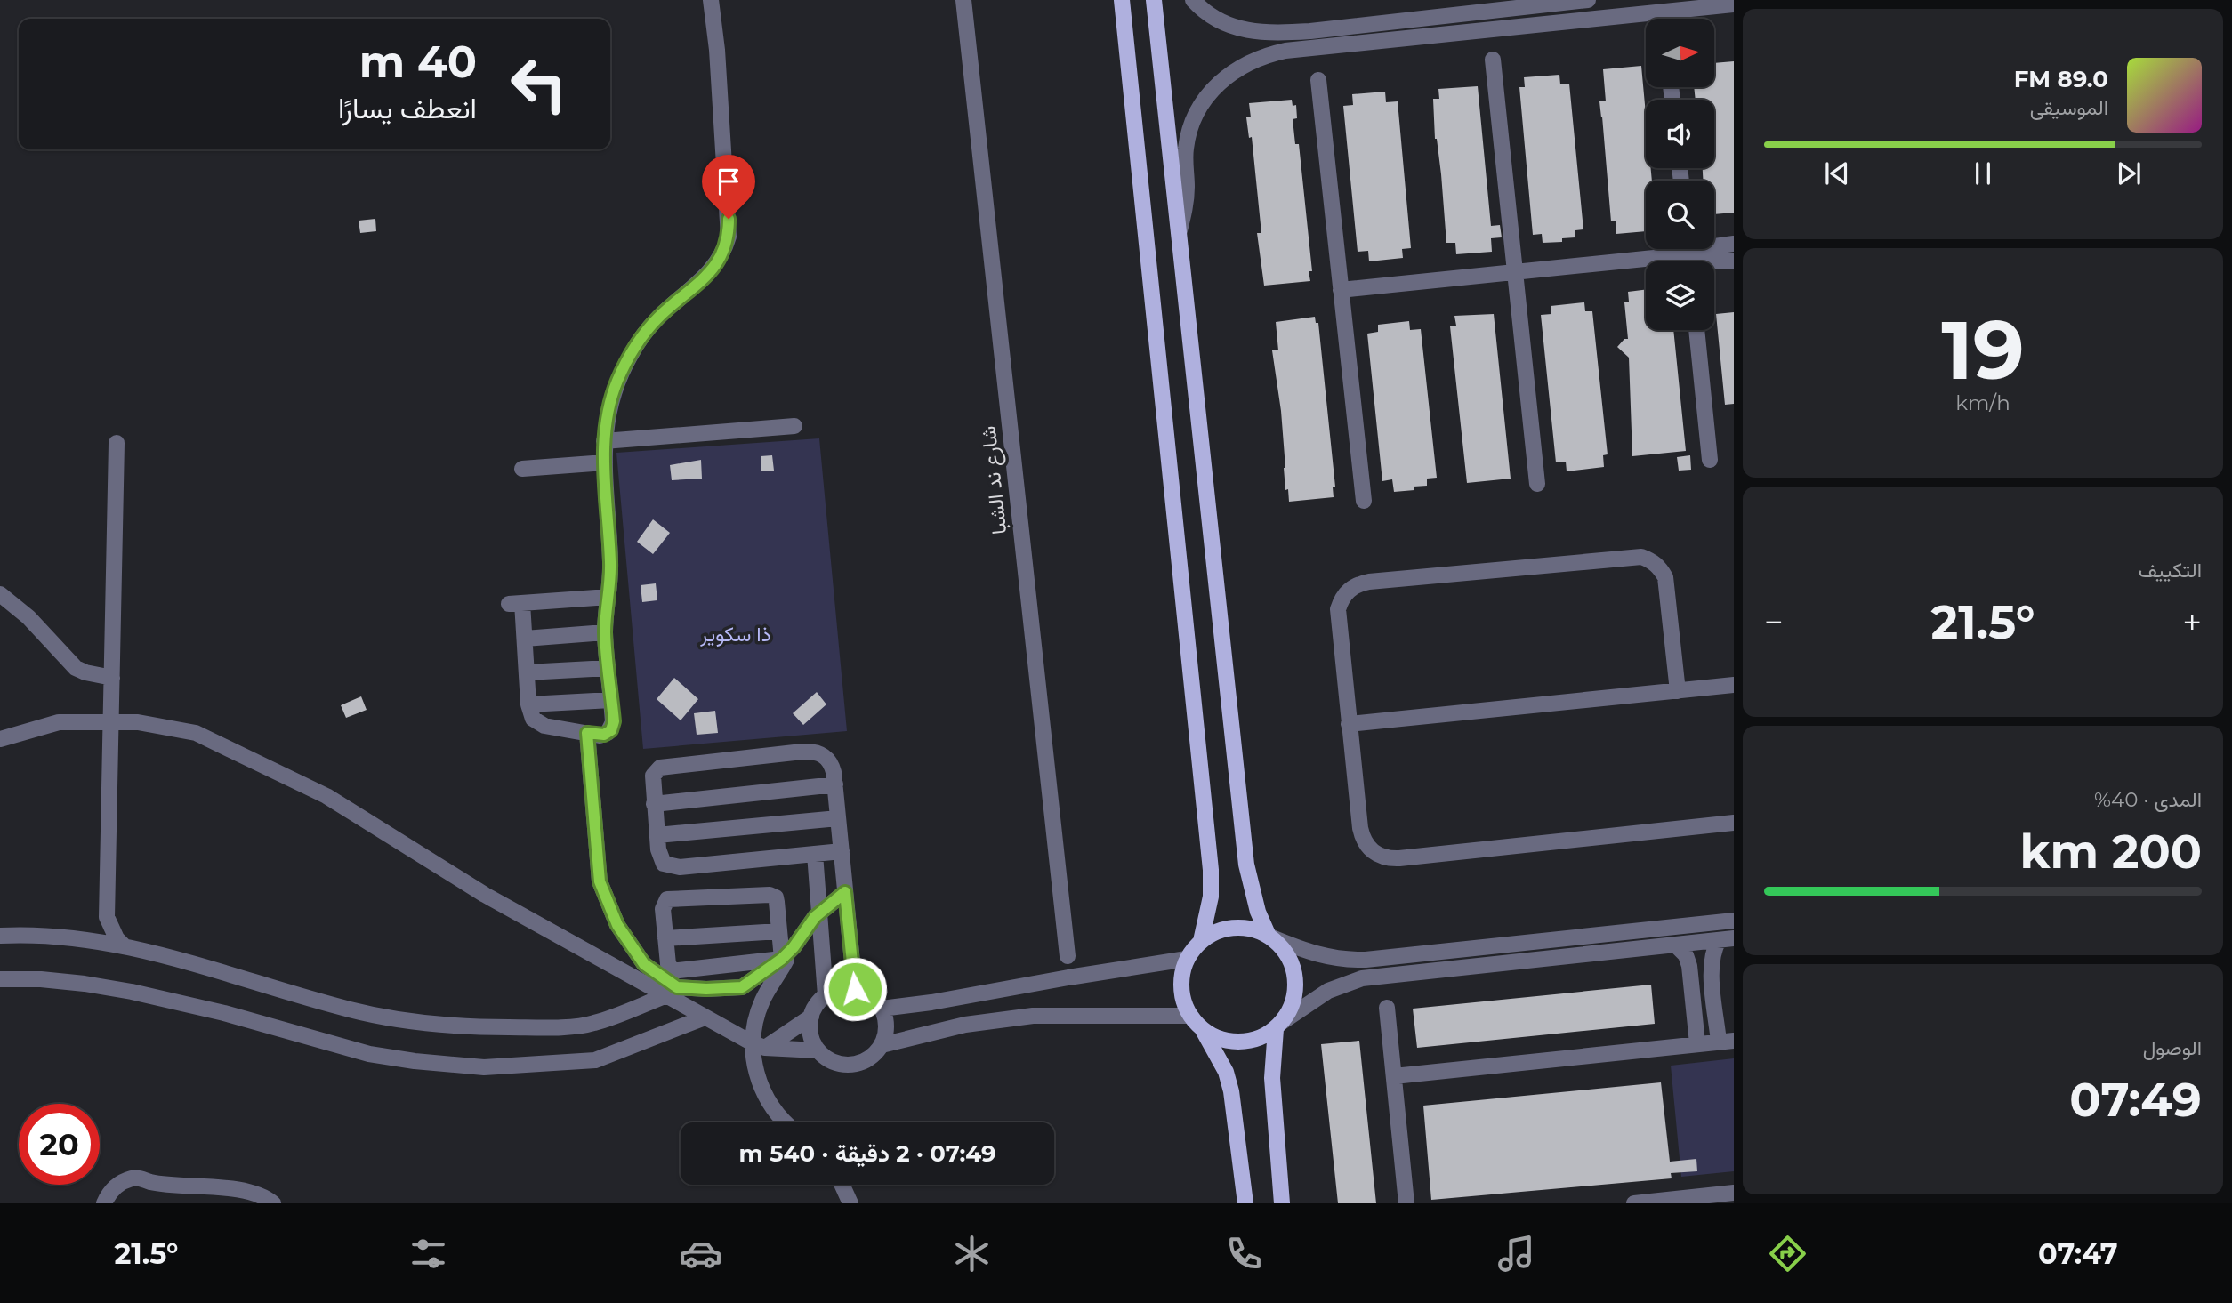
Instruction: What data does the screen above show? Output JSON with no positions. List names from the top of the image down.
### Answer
{
  "streets": {
    "street": ["شارع ند الشبا"]
  },
  "parks": ["ذا سكوير"],
  "north": "right",
  "page": {
    "turn": ["40 m", "انعطف يسارًا"],
    "song": ["89.0 FM", "الموسيقى"],
    "tile": [
      ["19", "km/h"],
      "التكييف",
      ["المدى · 40%", "200 km"],
      ["الوصول", "07:49"]
    ],
    "heat": ["−", "21.5°", "+"],
    "limit": "20",
    "trip": "07:49 · 2 دقيقة · 540 m",
    "tabs": ["07:47", "21.5°"]
  }
}
